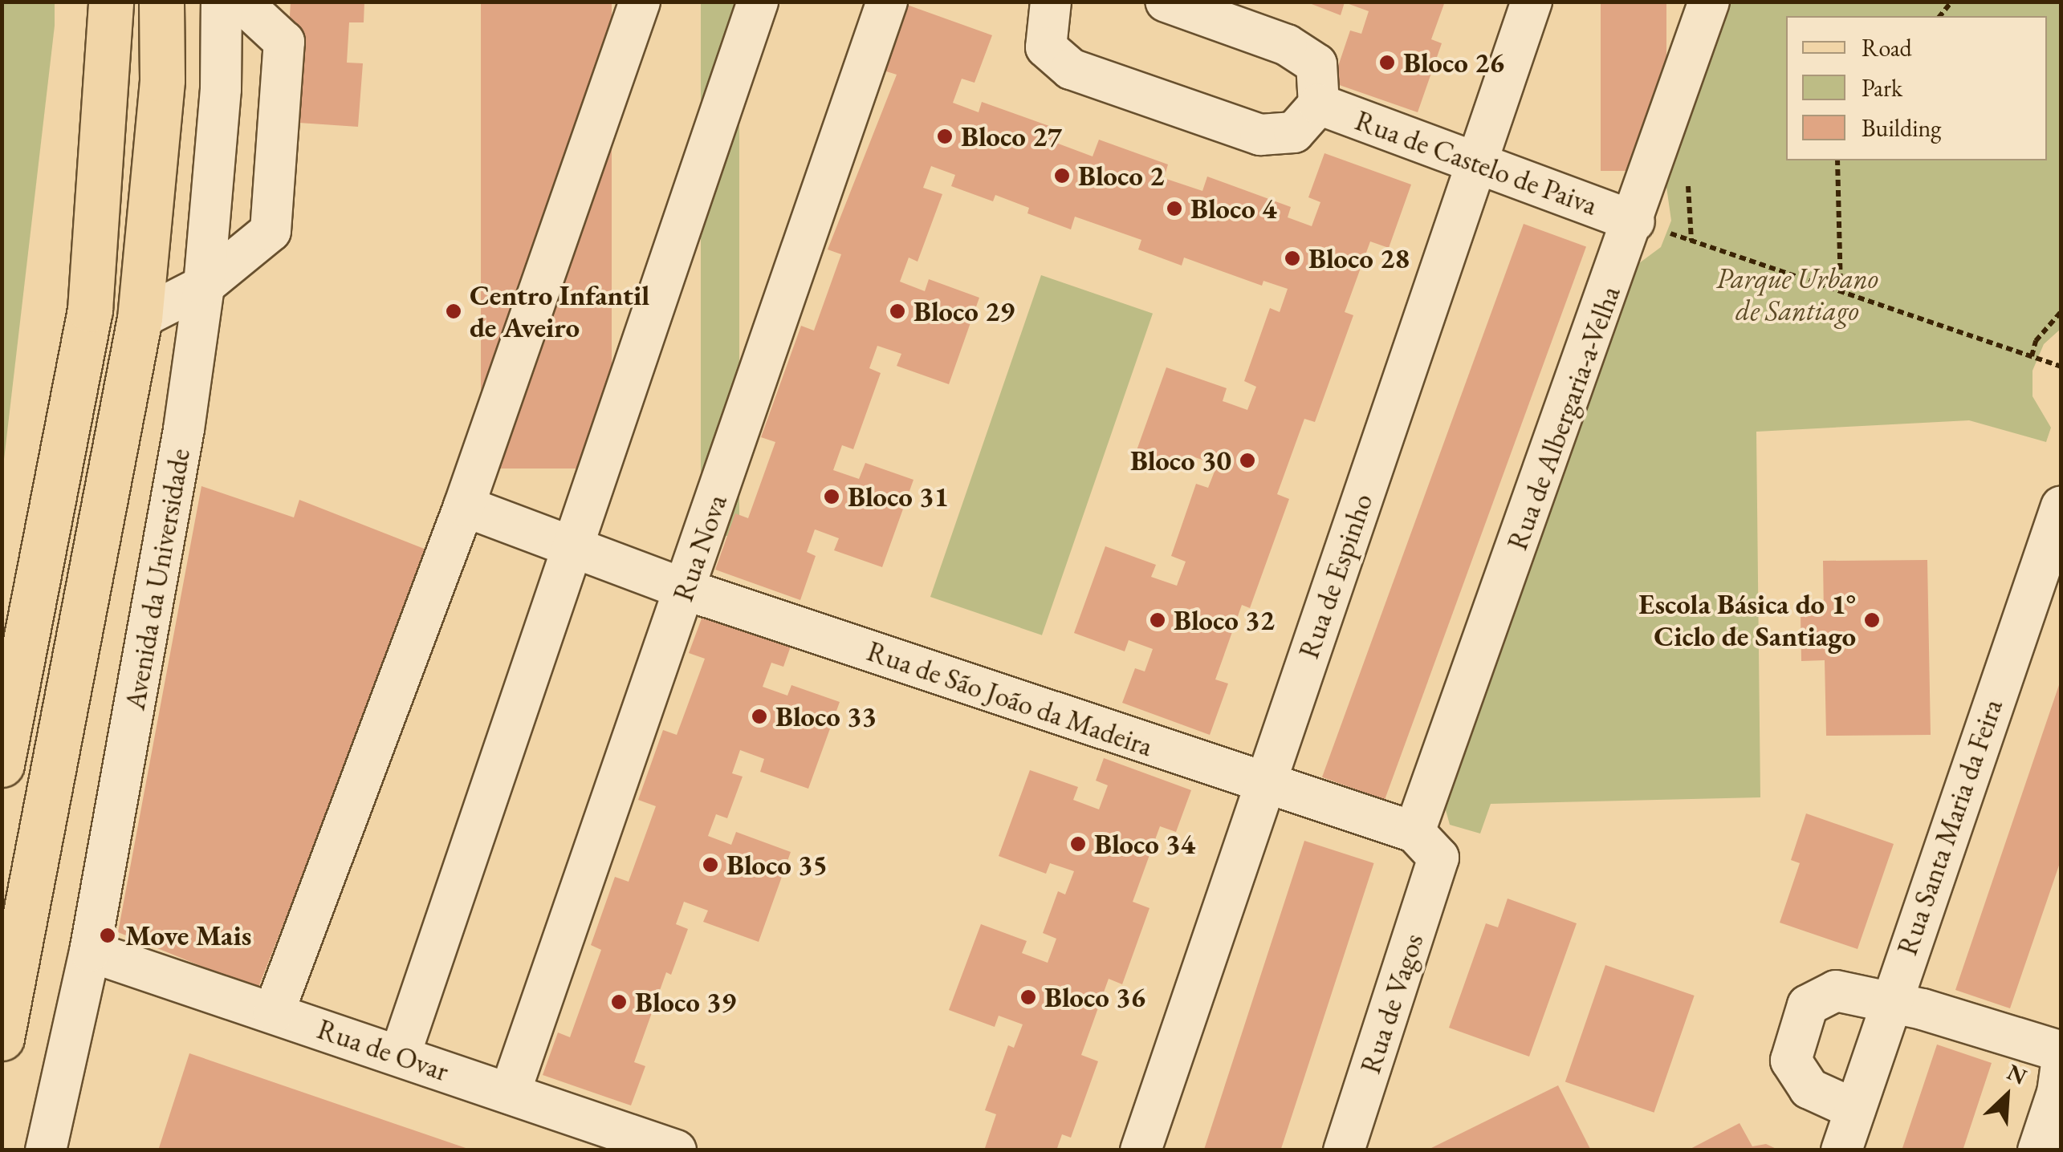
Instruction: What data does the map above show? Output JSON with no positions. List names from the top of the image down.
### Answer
{
  "streets": {
    "street": [
      "Rua de Castelo de Paiva",
      "Rua de Albergaria-a-Velha",
      "Rua Nova",
      "Rua de Espinho",
      "Avenida da Universidade",
      "Rua de São João da Madeira",
      "Rua Santa Maria da Feira",
      "Rua de Vagos",
      "Rua de Ovar"
    ]
  },
  "crossings": [
    ["Rua de Castelo de Paiva", "Rua de Albergaria-a-Velha"],
    ["Rua de Castelo de Paiva", "Rua de Espinho"],
    ["Rua de Albergaria-a-Velha", "Rua de São João da Madeira"],
    ["Rua de Albergaria-a-Velha", "Rua de Vagos"],
    ["Rua Nova", "Rua de São João da Madeira"],
    ["Rua Nova", "Rua de Ovar"],
    ["Rua de Espinho", "Rua de São João da Madeira"],
    ["Avenida da Universidade", "Rua de Ovar"],
    ["Rua de São João da Madeira", "Rua de Vagos"]
  ],
  "parks": ["Parque Urbano de Santiago"],
  "places": [
    "Bloco 26",
    "Bloco 27",
    "Bloco 2",
    "Bloco 4",
    "Bloco 28",
    "Centro Infantil de Aveiro",
    "Bloco 29",
    "Bloco 30",
    "Bloco 31",
    "Bloco 32",
    "Escola Básica do 1° Ciclo de Santiago",
    "Bloco 33",
    "Bloco 34",
    "Bloco 35",
    "Move Mais",
    "Bloco 36",
    "Bloco 39"
  ],
  "legend": ["Road", "Park", "Building"],
  "north": "top right"
}
